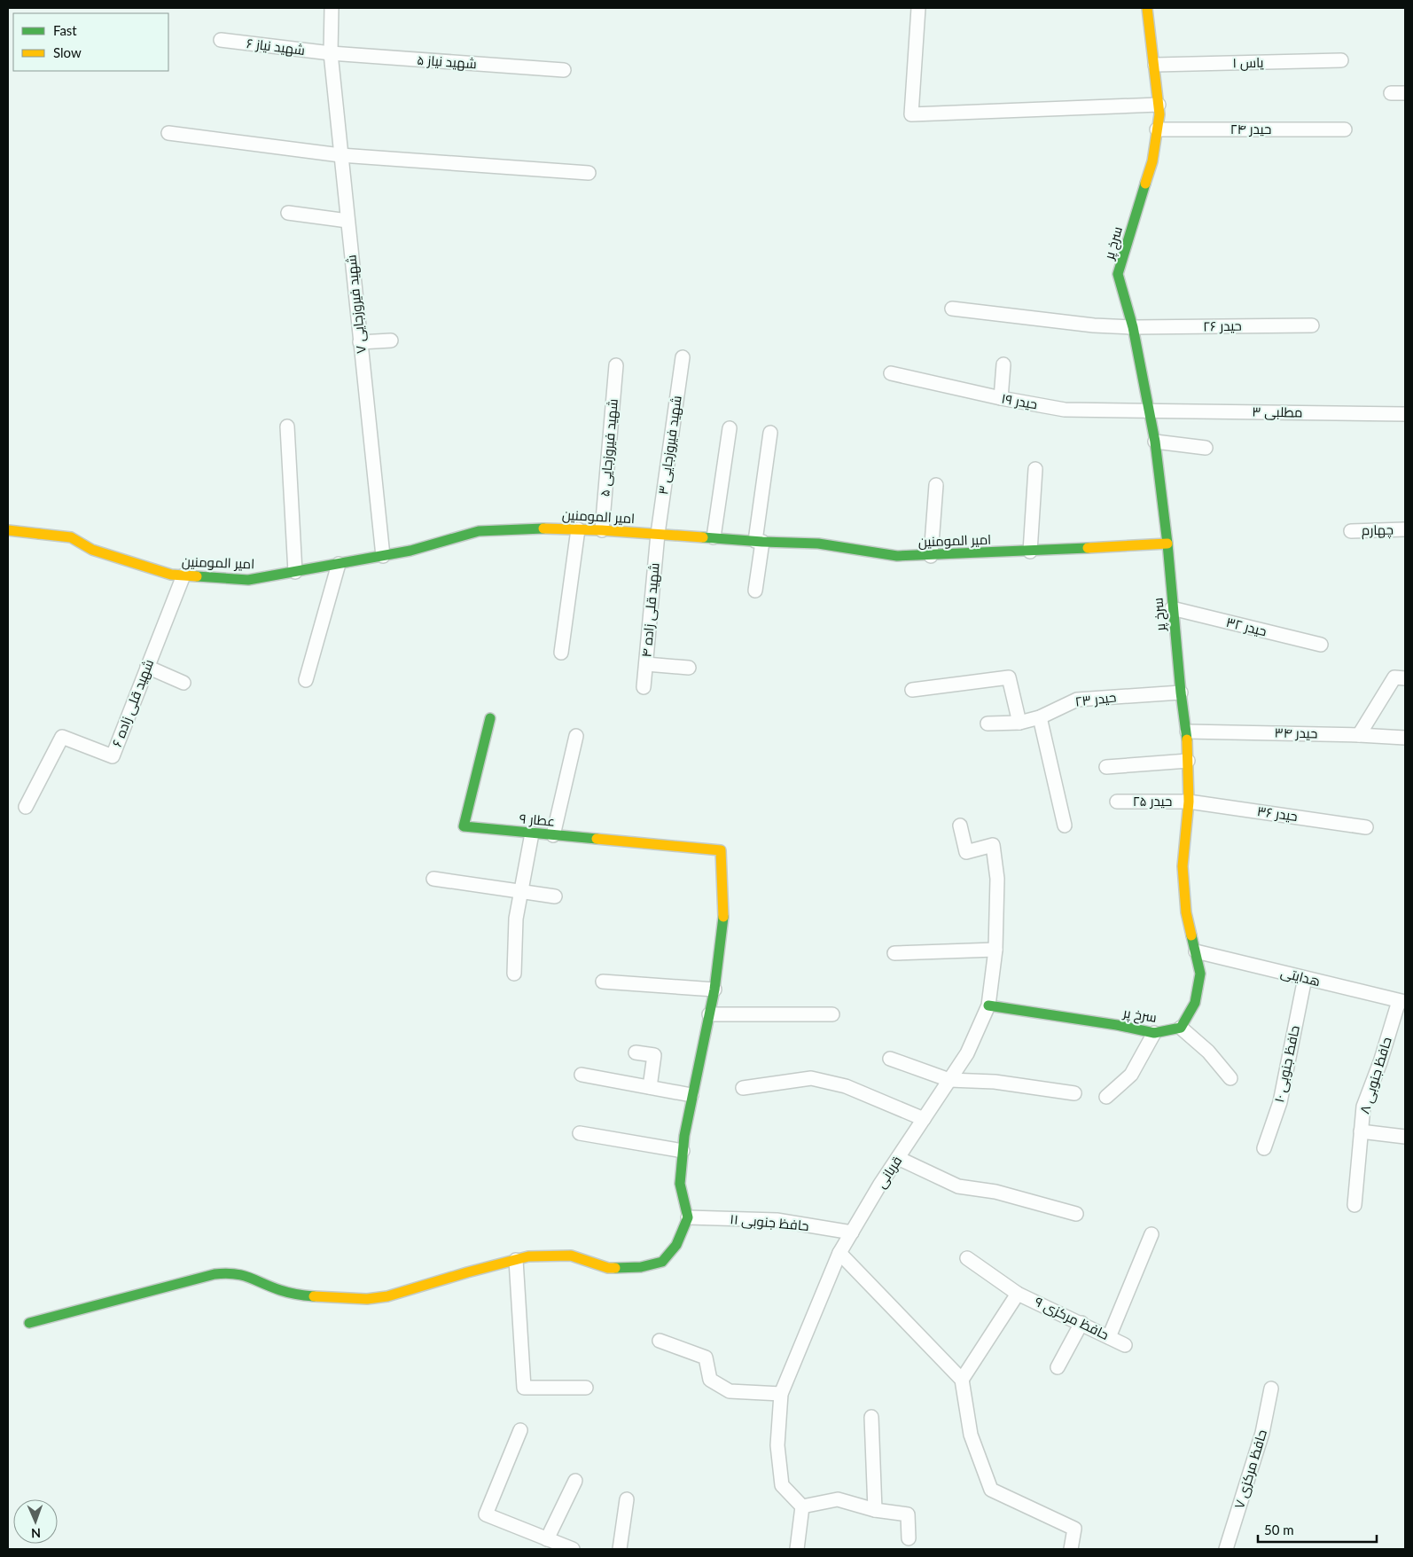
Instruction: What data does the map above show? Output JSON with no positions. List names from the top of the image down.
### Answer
{
  "streets": {
    "main road": ["سرخ پر", "امیر المومنین", "عطار ۹"],
    "street": [
      "شهید نیاز ۶",
      "شهید نیاز ۵",
      "یاس ۱",
      "حیدر ۲۴",
      "شهید فیروزجایی ۷",
      "حیدر ۲۶",
      "حیدر ۱۹",
      "مطلبی ۳",
      "شهید فیروزجایی ۳",
      "شهید فیروزجایی ۵",
      "چهارم",
      "شهید قلی زاده ۴",
      "حیدر ۳۲",
      "حیدر ۲۳",
      "شهید قلی زاده ۶",
      "حیدر ۳۴",
      "حیدر ۲۵",
      "حیدر ۳۶",
      "هدایتی",
      "حافظ جنوبی ۱۰",
      "حافظ جنوبی ۸",
      "قربانی",
      "حافظ جنوبی ۱۱",
      "حافظ مرکزی ۹",
      "حافظ مرکزی ۷"
    ]
  },
  "crossings": [
    ["شهید نیاز ۶", "شهید نیاز ۵"],
    ["شهید نیاز ۶", "شهید فیروزجایی ۷"],
    ["شهید نیاز ۵", "شهید فیروزجایی ۷"],
    ["یاس ۱", "سرخ پر"],
    ["حیدر ۲۴", "سرخ پر"],
    ["سرخ پر", "حیدر ۲۶"],
    ["سرخ پر", "حیدر ۱۹"],
    ["سرخ پر", "مطلبی ۳"],
    ["سرخ پر", "امیر المومنین"],
    ["سرخ پر", "حیدر ۳۲"],
    ["سرخ پر", "حیدر ۲۳"],
    ["سرخ پر", "حیدر ۳۴"],
    ["سرخ پر", "حیدر ۲۵"],
    ["سرخ پر", "حیدر ۳۶"],
    ["سرخ پر", "هدایتی"],
    ["سرخ پر", "قربانی"],
    ["شهید فیروزجایی ۷", "امیر المومنین"],
    ["حیدر ۱۹", "مطلبی ۳"],
    ["شهید فیروزجایی ۳", "امیر المومنین"],
    ["شهید فیروزجایی ۳", "شهید قلی زاده ۴"],
    ["شهید فیروزجایی ۵", "امیر المومنین"],
    ["امیر المومنین", "شهید قلی زاده ۴"],
    ["امیر المومنین", "شهید قلی زاده ۶"],
    ["حیدر ۲۵", "حیدر ۳۶"],
    ["هدایتی", "حافظ جنوبی ۱۰"],
    ["هدایتی", "حافظ جنوبی ۸"],
    ["قربانی", "حافظ جنوبی ۱۱"]
  ],
  "legend": ["Fast", "Slow"],
  "scale_bar": "50 m",
  "north": "bottom"
}
